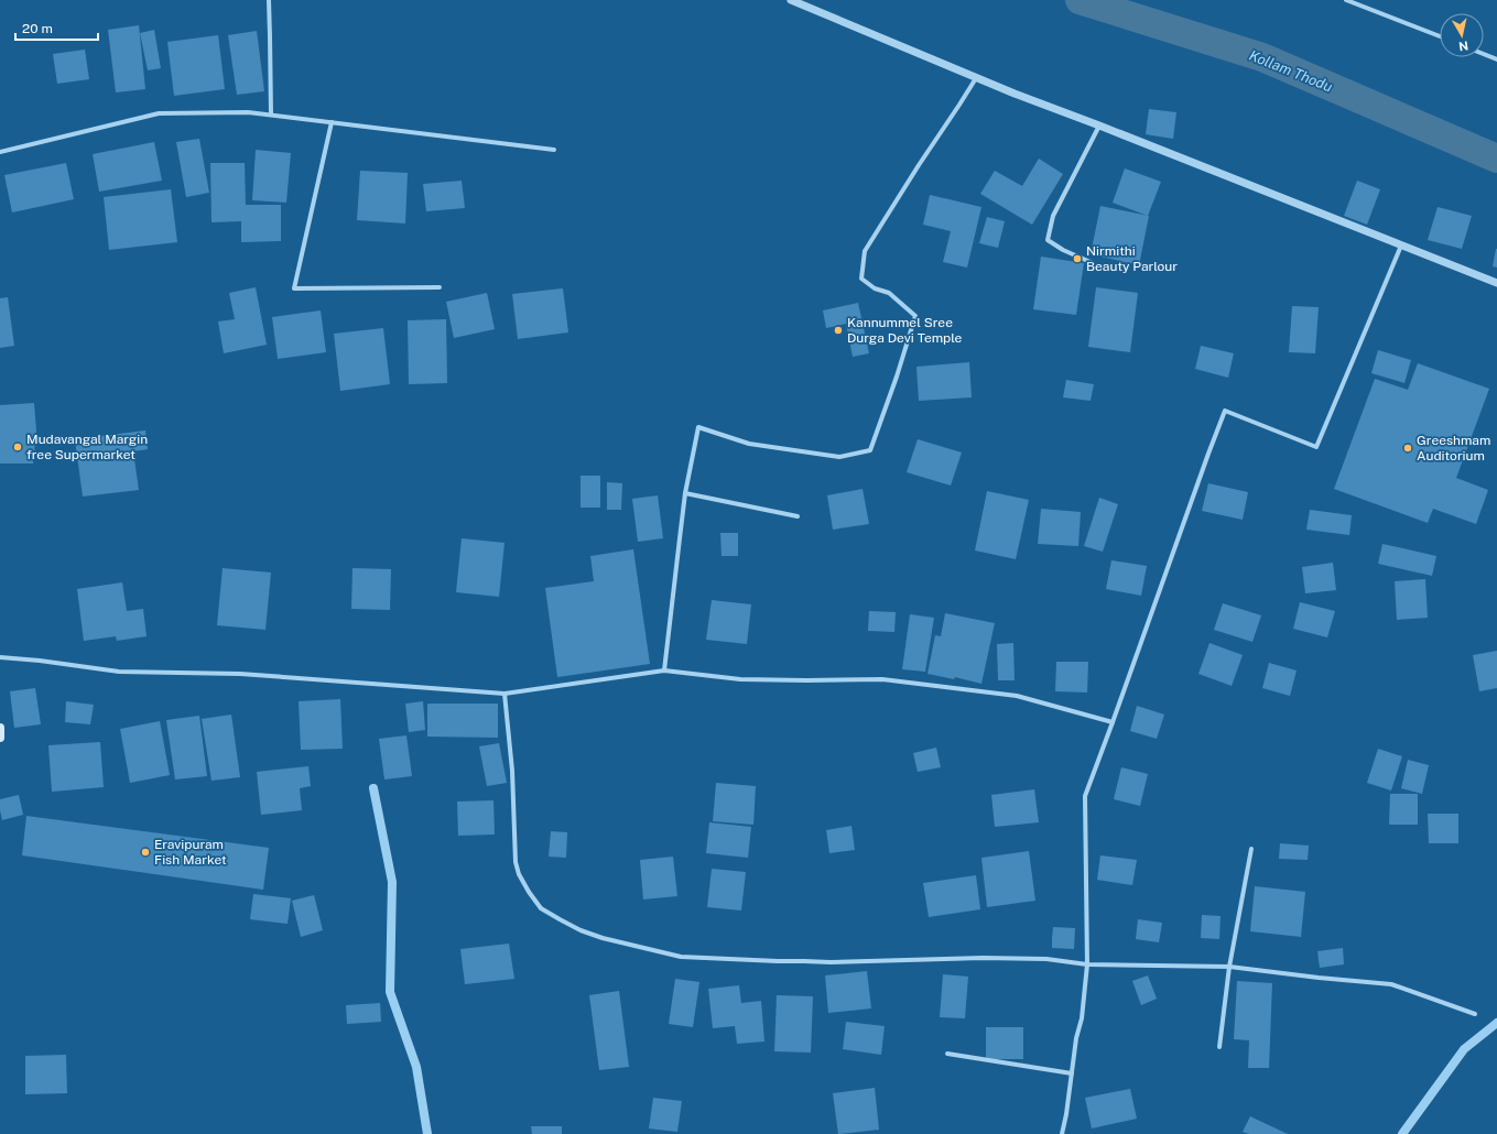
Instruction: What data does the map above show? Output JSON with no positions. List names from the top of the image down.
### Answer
{
  "water": ["Kollam Thodu"],
  "places": [
    "Nirmithi Beauty Parlour",
    "Kannummel Sree Durga Devi Temple",
    "Mudavangal Margin free Supermarket",
    "Greeshmam Auditorium",
    "Eravipuram Fish Market"
  ],
  "scale_bar": "20 m",
  "north": "bottom"
}
